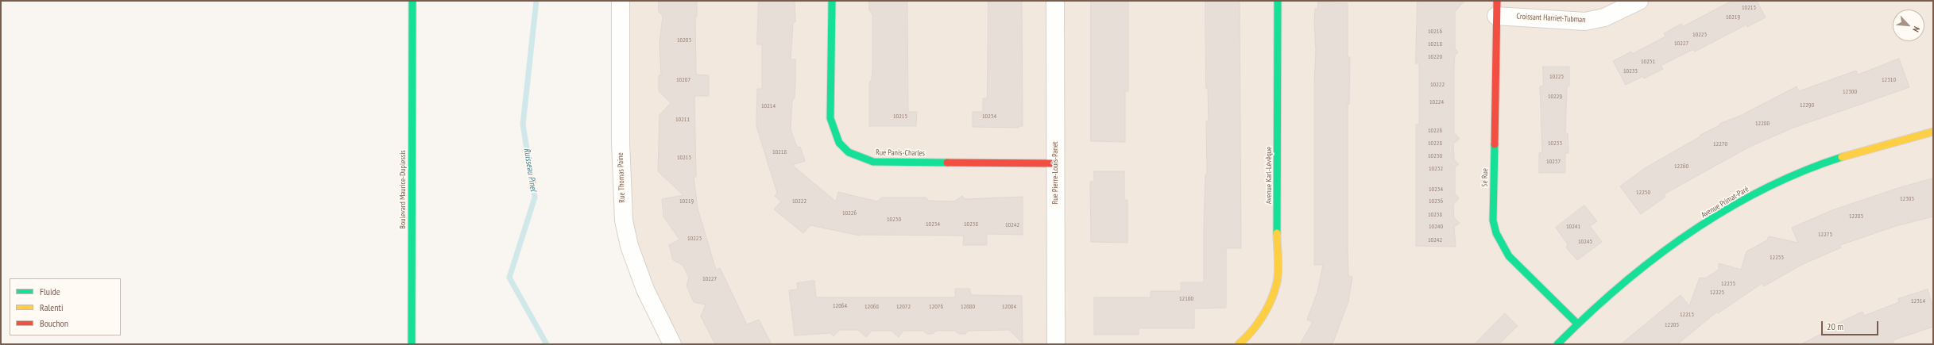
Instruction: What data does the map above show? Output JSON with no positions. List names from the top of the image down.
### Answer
{
  "streets": {
    "street": [
      "Croissant Harriet-Tubman",
      "Rue Panis-Charles",
      "Rue Pierre-Louis-Panet",
      "Avenue Karl-Lévêque",
      "Rue Thomas Paine",
      "5e Rue",
      "Boulevard Maurice-Duplessis",
      "Avenue Primat-Paré"
    ]
  },
  "crossings": [
    ["Croissant Harriet-Tubman", "5e Rue"],
    ["Rue Panis-Charles", "Rue Pierre-Louis-Panet"],
    ["5e Rue", "Avenue Primat-Paré"]
  ],
  "water": ["Ruisseau Pinel"],
  "house_numbers": [
    "10215",
    "10219",
    "10216",
    "10223",
    "10203",
    "10227",
    "10218",
    "10220",
    "10231",
    "10235",
    "10225",
    "10207",
    "12310",
    "10222",
    "12300",
    "10229",
    "10224",
    "12290",
    "10214",
    "10215",
    "10234",
    "10211",
    "12280",
    "10226",
    "10228",
    "10233",
    "12270",
    "10218",
    "10230",
    "10215",
    "10237",
    "12260",
    "10232",
    "10234",
    "12250",
    "12305",
    "10219",
    "10222",
    "10236",
    "10226",
    "10238",
    "12285",
    "10230",
    "10234",
    "10238",
    "10242",
    "10240",
    "10241",
    "12275",
    "10223",
    "10242",
    "10245",
    "12255",
    "10227",
    "12235",
    "12225",
    "12100",
    "12314",
    "12064",
    "12068",
    "12072",
    "12076",
    "12080",
    "12084",
    "12215",
    "12205"
  ],
  "legend": ["Fluide", "Ralenti", "Bouchon"],
  "scale_bar": "20 m",
  "north": "bottom right"
}
